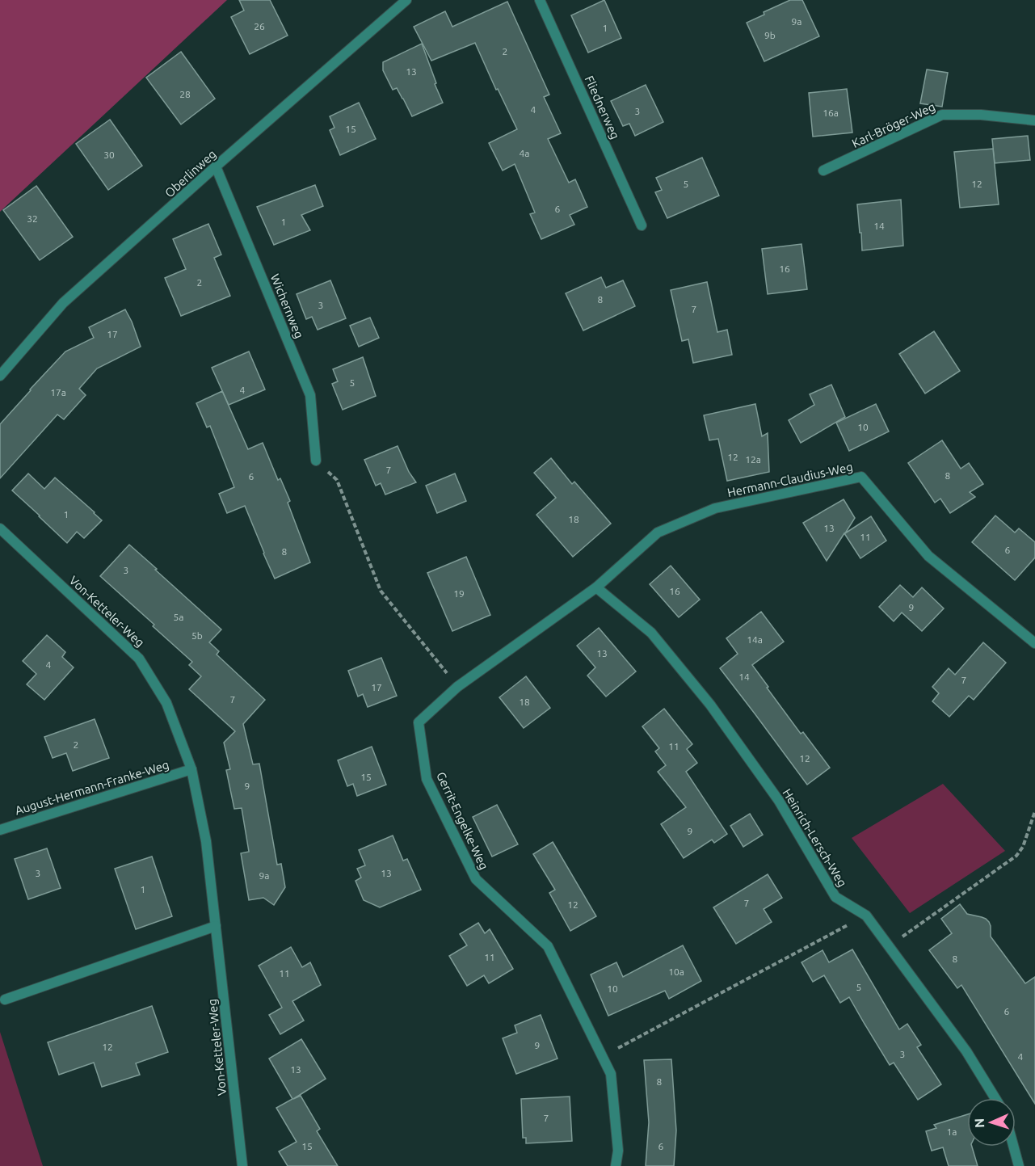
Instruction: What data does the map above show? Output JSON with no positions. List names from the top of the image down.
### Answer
{
  "streets": {
    "street": [
      "Fliednerweg",
      "Karl-Bröger-Weg",
      "Oberlinweg",
      "Wichernweg",
      "Hermann-Claudius-Weg",
      "Von-Ketteler-Weg",
      "August-Hermann-Franke-Weg",
      "Gerrit-Engelke-Weg",
      "Heinrich-Lersch-Weg"
    ]
  },
  "crossings": [
    ["Oberlinweg", "Wichernweg"],
    ["Hermann-Claudius-Weg", "Gerrit-Engelke-Weg"],
    ["Hermann-Claudius-Weg", "Heinrich-Lersch-Weg"],
    ["Von-Ketteler-Weg", "August-Hermann-Franke-Weg"],
    ["Gerrit-Engelke-Weg", "Heinrich-Lersch-Weg"]
  ],
  "house_numbers": [
    "9a",
    "26",
    "1",
    "9b",
    "2",
    "13",
    "28",
    "4",
    "3",
    "16a",
    "15",
    "4a",
    "30",
    "5",
    "12",
    "6",
    "32",
    "1",
    "14",
    "16",
    "2",
    "8",
    "3",
    "7",
    "17",
    "5",
    "4",
    "17a",
    "10",
    "12",
    "12a",
    "7",
    "8",
    "6",
    "1",
    "18",
    "13",
    "11",
    "6",
    "8",
    "3",
    "16",
    "19",
    "9",
    "5a",
    "5b",
    "14a",
    "13",
    "4",
    "14",
    "7",
    "17",
    "7",
    "18",
    "2",
    "11",
    "12",
    "15",
    "9",
    "9",
    "3",
    "13",
    "9a",
    "1",
    "7",
    "12",
    "11",
    "8",
    "10a",
    "11",
    "5",
    "10",
    "6",
    "9",
    "12",
    "3",
    "4",
    "13",
    "8",
    "7",
    "1a",
    "15",
    "6"
  ],
  "north": "left"
}
